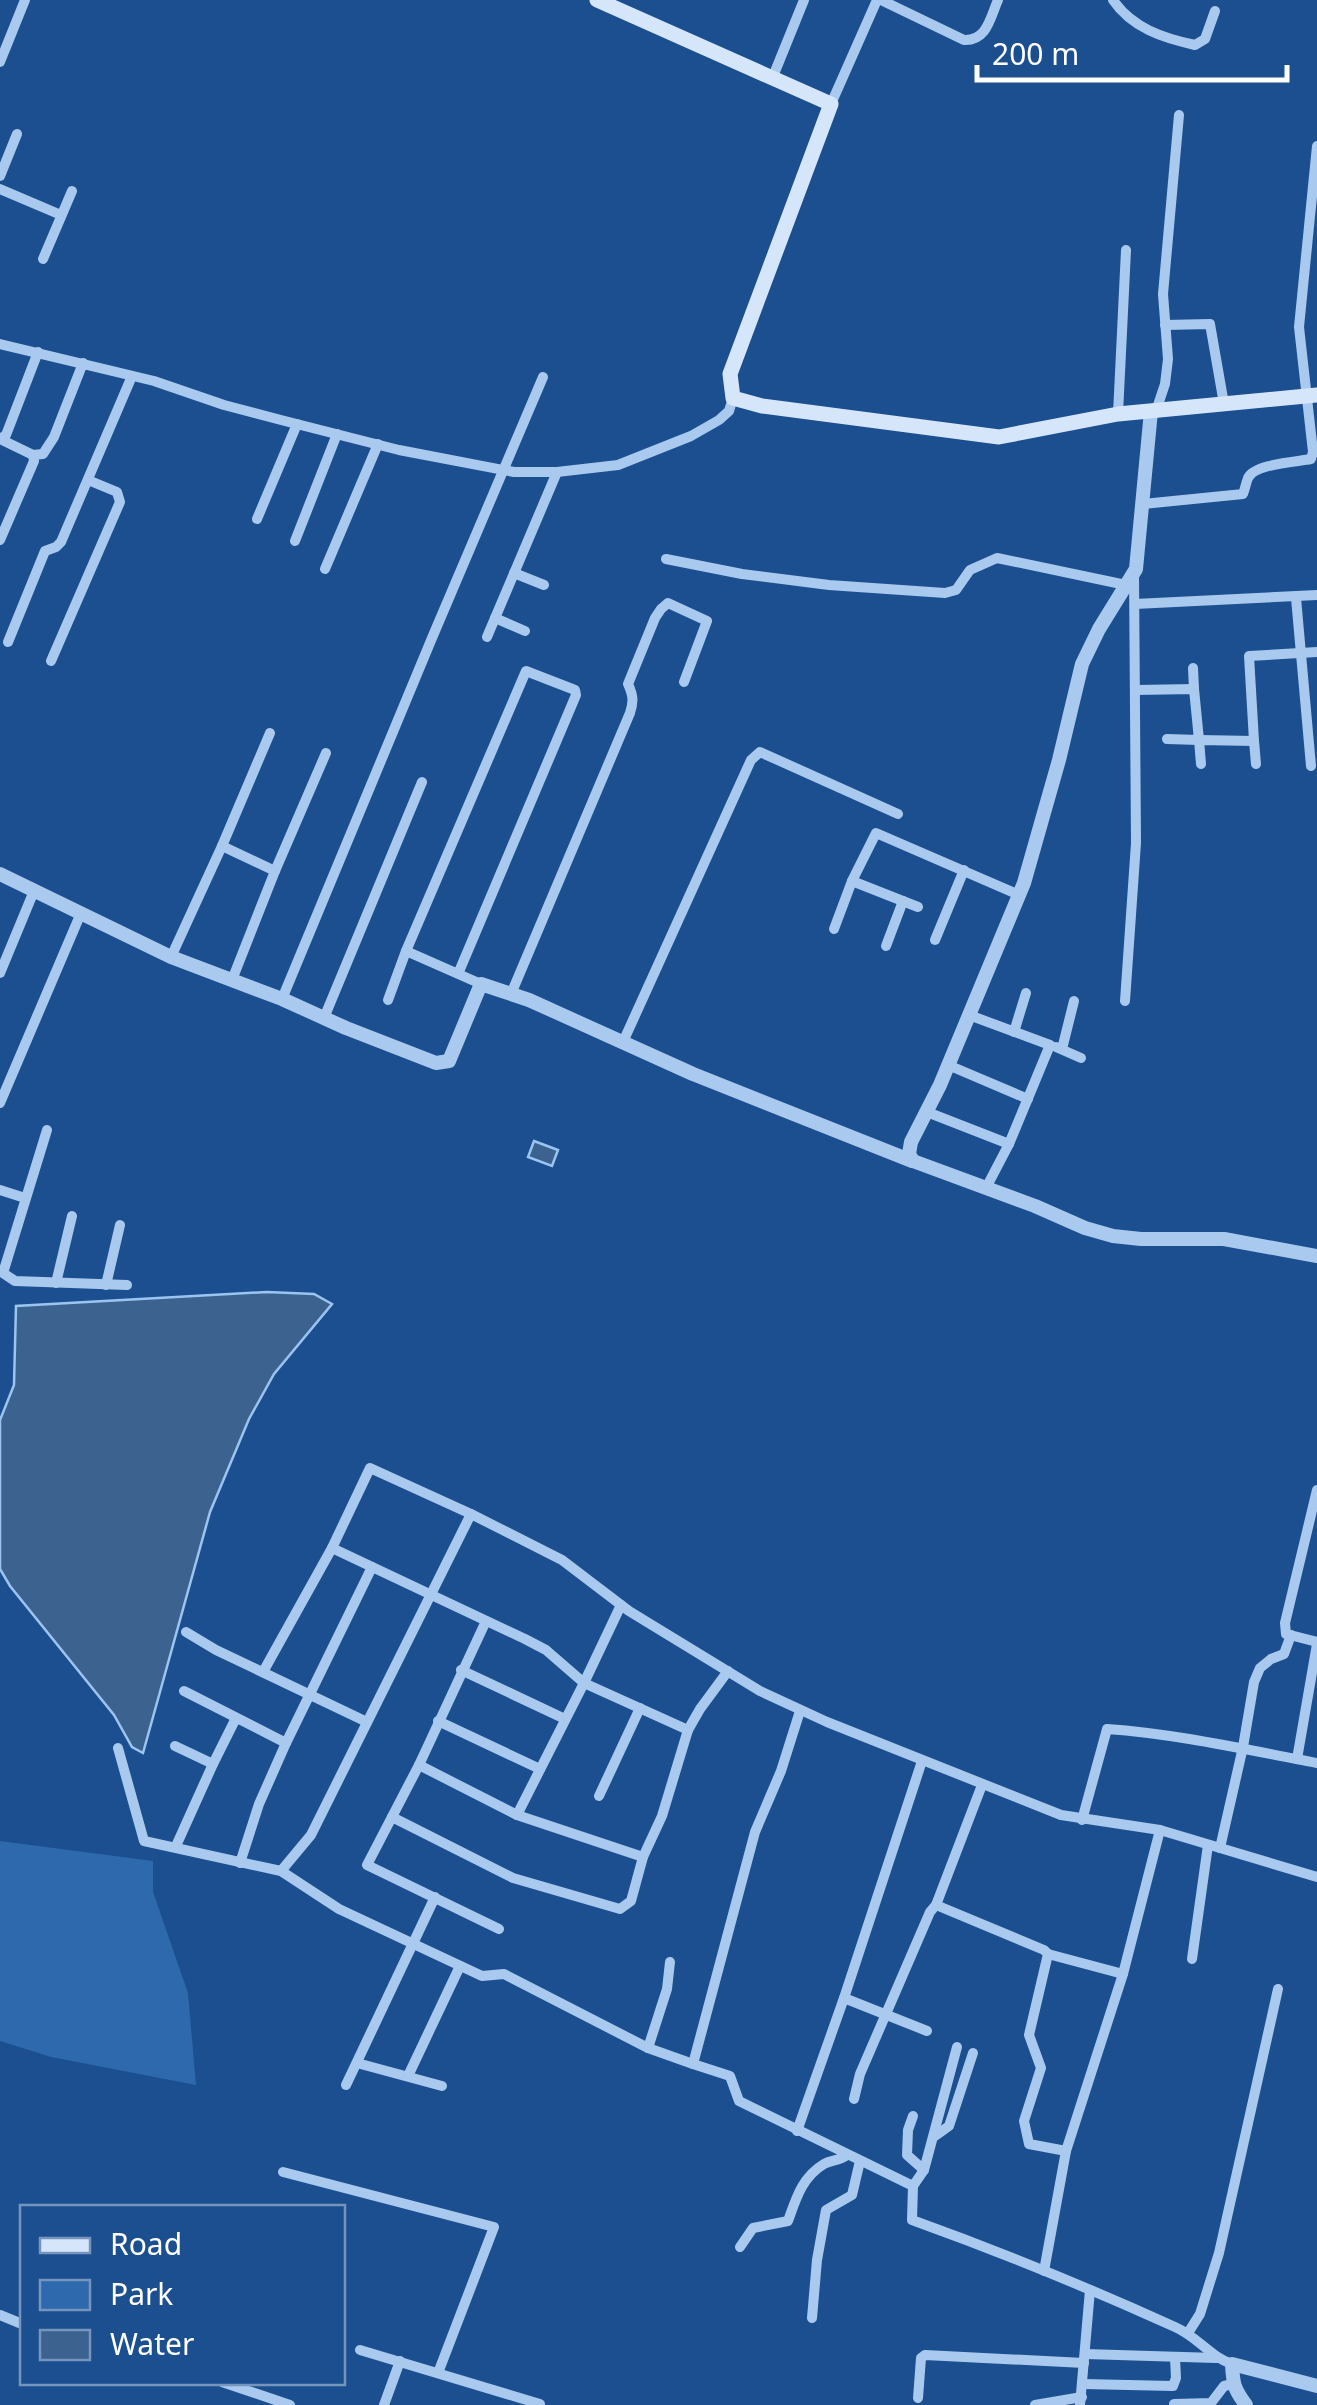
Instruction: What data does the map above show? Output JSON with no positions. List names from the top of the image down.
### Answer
{
  "legend": ["Road", "Park", "Water"],
  "scale_bar": "200 m"
}
